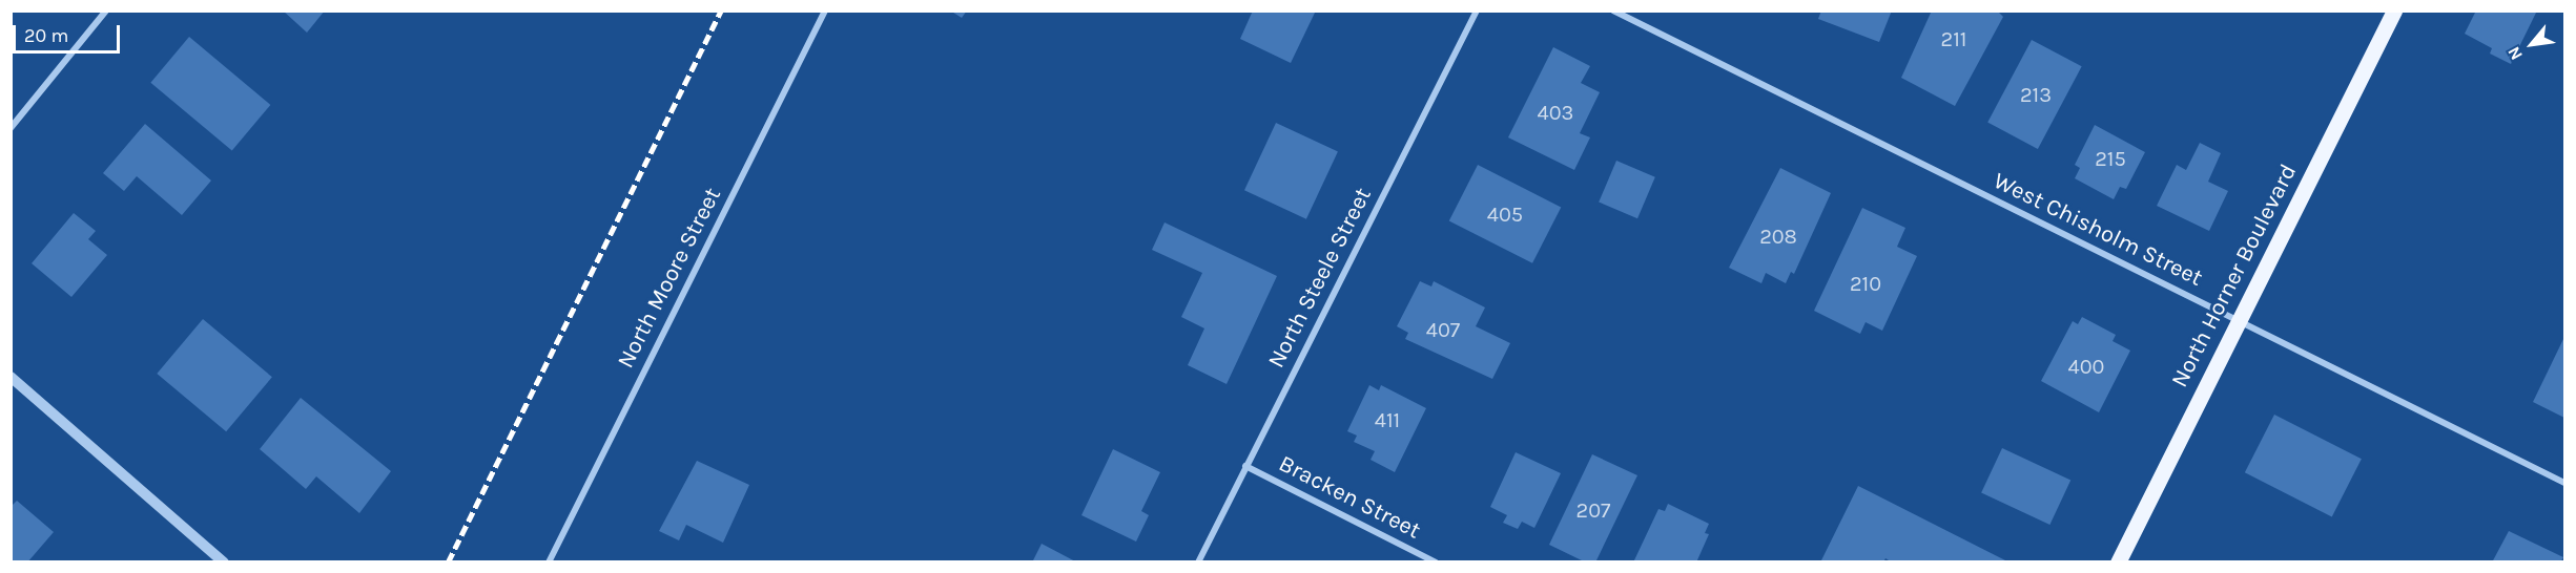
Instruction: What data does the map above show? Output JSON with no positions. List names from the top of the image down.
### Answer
{
  "streets": {
    "main road": ["North Horner Boulevard"],
    "street": [
      "West Chisholm Street",
      "North Moore Street",
      "North Steele Street",
      "Bracken Street"
    ]
  },
  "crossings": [
    ["West Chisholm Street", "North Horner Boulevard"],
    ["North Steele Street", "Bracken Street"]
  ],
  "house_numbers": [
    "211",
    "213",
    "403",
    "215",
    "405",
    "208",
    "210",
    "407",
    "400",
    "411",
    "207"
  ],
  "scale_bar": "20 m",
  "north": "bottom left"
}
